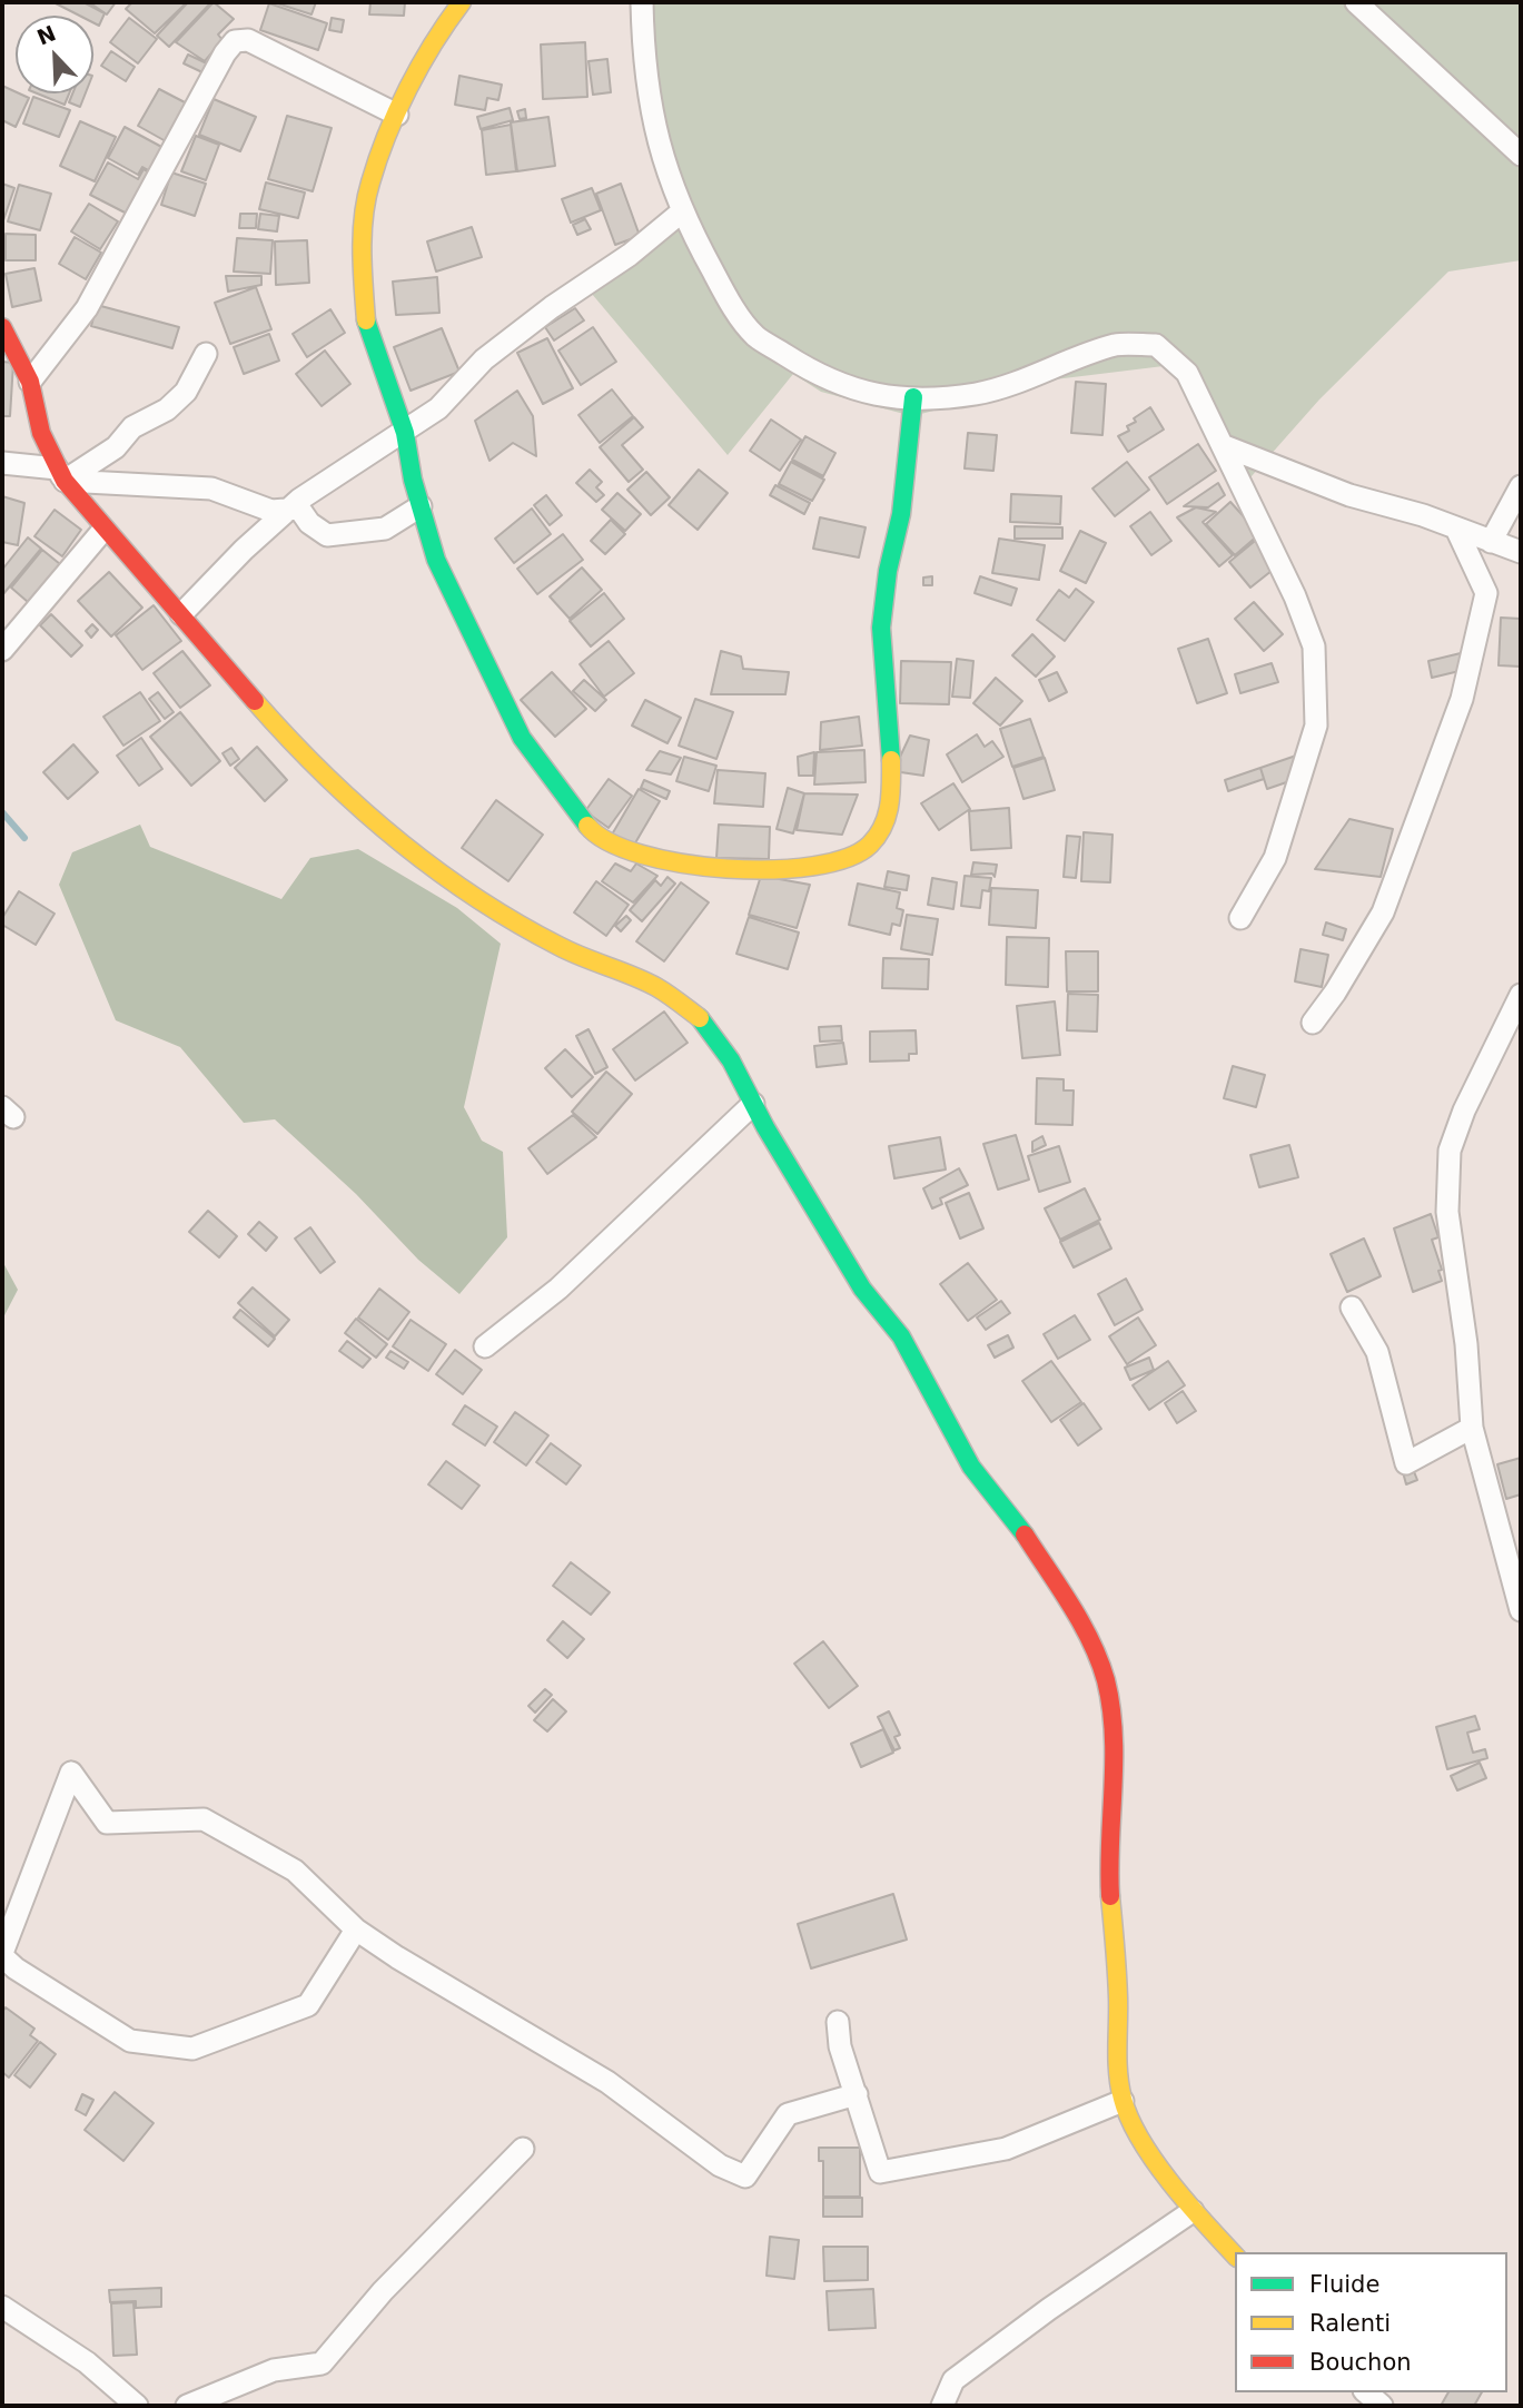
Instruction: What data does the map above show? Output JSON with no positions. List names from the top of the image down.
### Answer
{
  "legend": ["Fluide", "Ralenti", "Bouchon"],
  "north": "top left"
}
